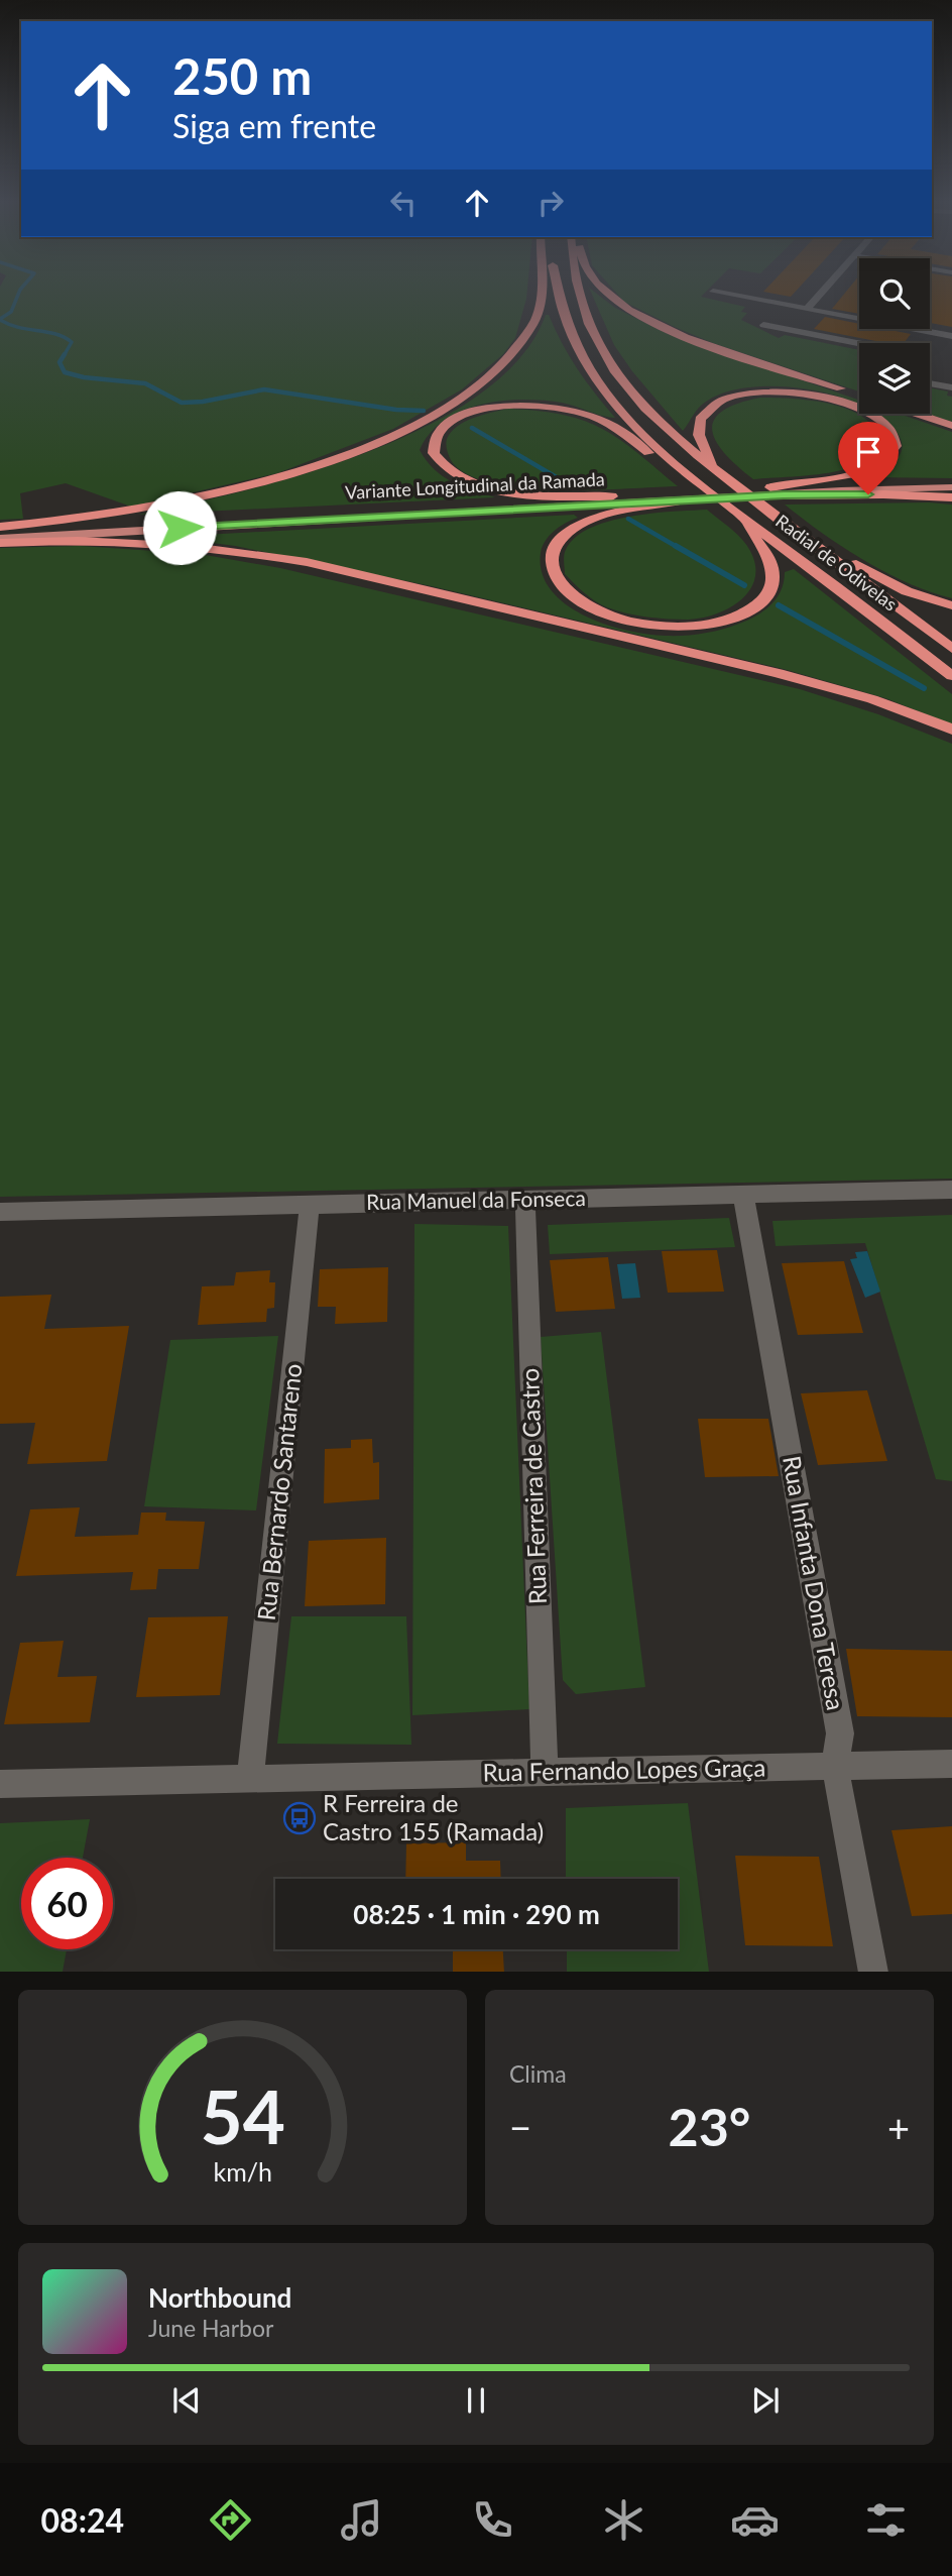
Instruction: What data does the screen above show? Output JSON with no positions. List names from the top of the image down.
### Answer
{
  "streets": {
    "highway": ["Radial de Odivelas"],
    "main road": ["Variante Longitudinal da Ramada"],
    "street": [
      "Rua Manuel da Fonseca",
      "Rua Ferreira de Castro",
      "Rua Bernardo Santareno",
      "Rua Infanta Dona Teresa",
      "Rua Fernando Lopes Graça"
    ]
  },
  "crossings": [
    ["Rua Manuel da Fonseca", "Rua Ferreira de Castro"],
    ["Rua Manuel da Fonseca", "Rua Bernardo Santareno"],
    ["Rua Manuel da Fonseca", "Rua Infanta Dona Teresa"],
    ["Rua Ferreira de Castro", "Rua Fernando Lopes Graça"],
    ["Rua Bernardo Santareno", "Rua Fernando Lopes Graça"],
    ["Rua Infanta Dona Teresa", "Rua Fernando Lopes Graça"]
  ],
  "places": {
    "bus stop": ["R Ferreira de Castro 155 (Ramada)"]
  },
  "page": {
    "turn": ["250 m", "Siga em frente"],
    "limit": "60",
    "trip": "08:25 · 1 min · 290 m",
    "tile": "Clima",
    "heat": ["−", "23°", "+"],
    "song": ["Northbound", "June Harbor"],
    "tabs": "08:24",
    "gauge": ["54", "km/h"]
  }
}
